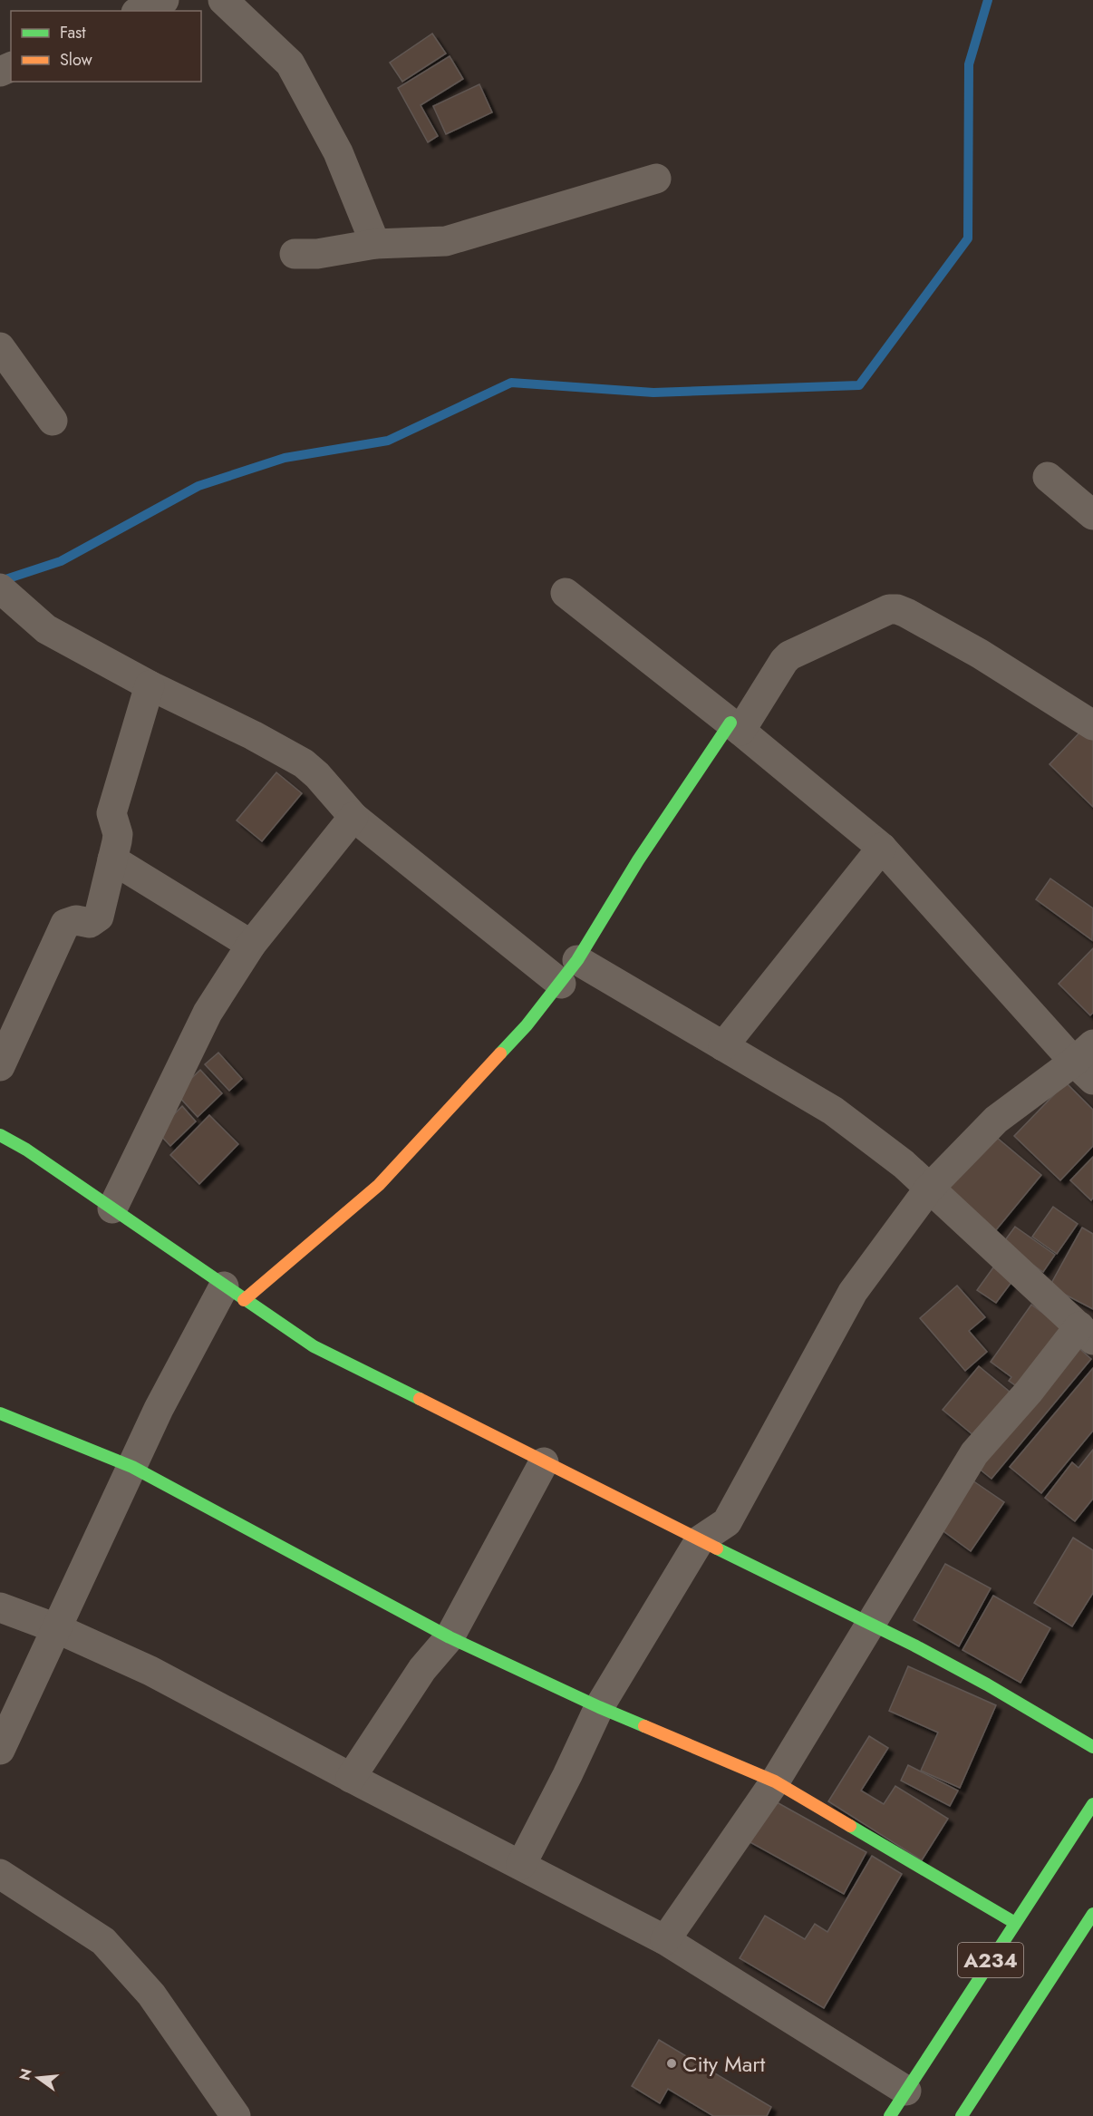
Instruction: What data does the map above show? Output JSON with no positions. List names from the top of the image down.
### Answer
{
  "streets": {
    "main road": ["A234"]
  },
  "places": ["City Mart"],
  "legend": ["Fast", "Slow"],
  "north": "left"
}
